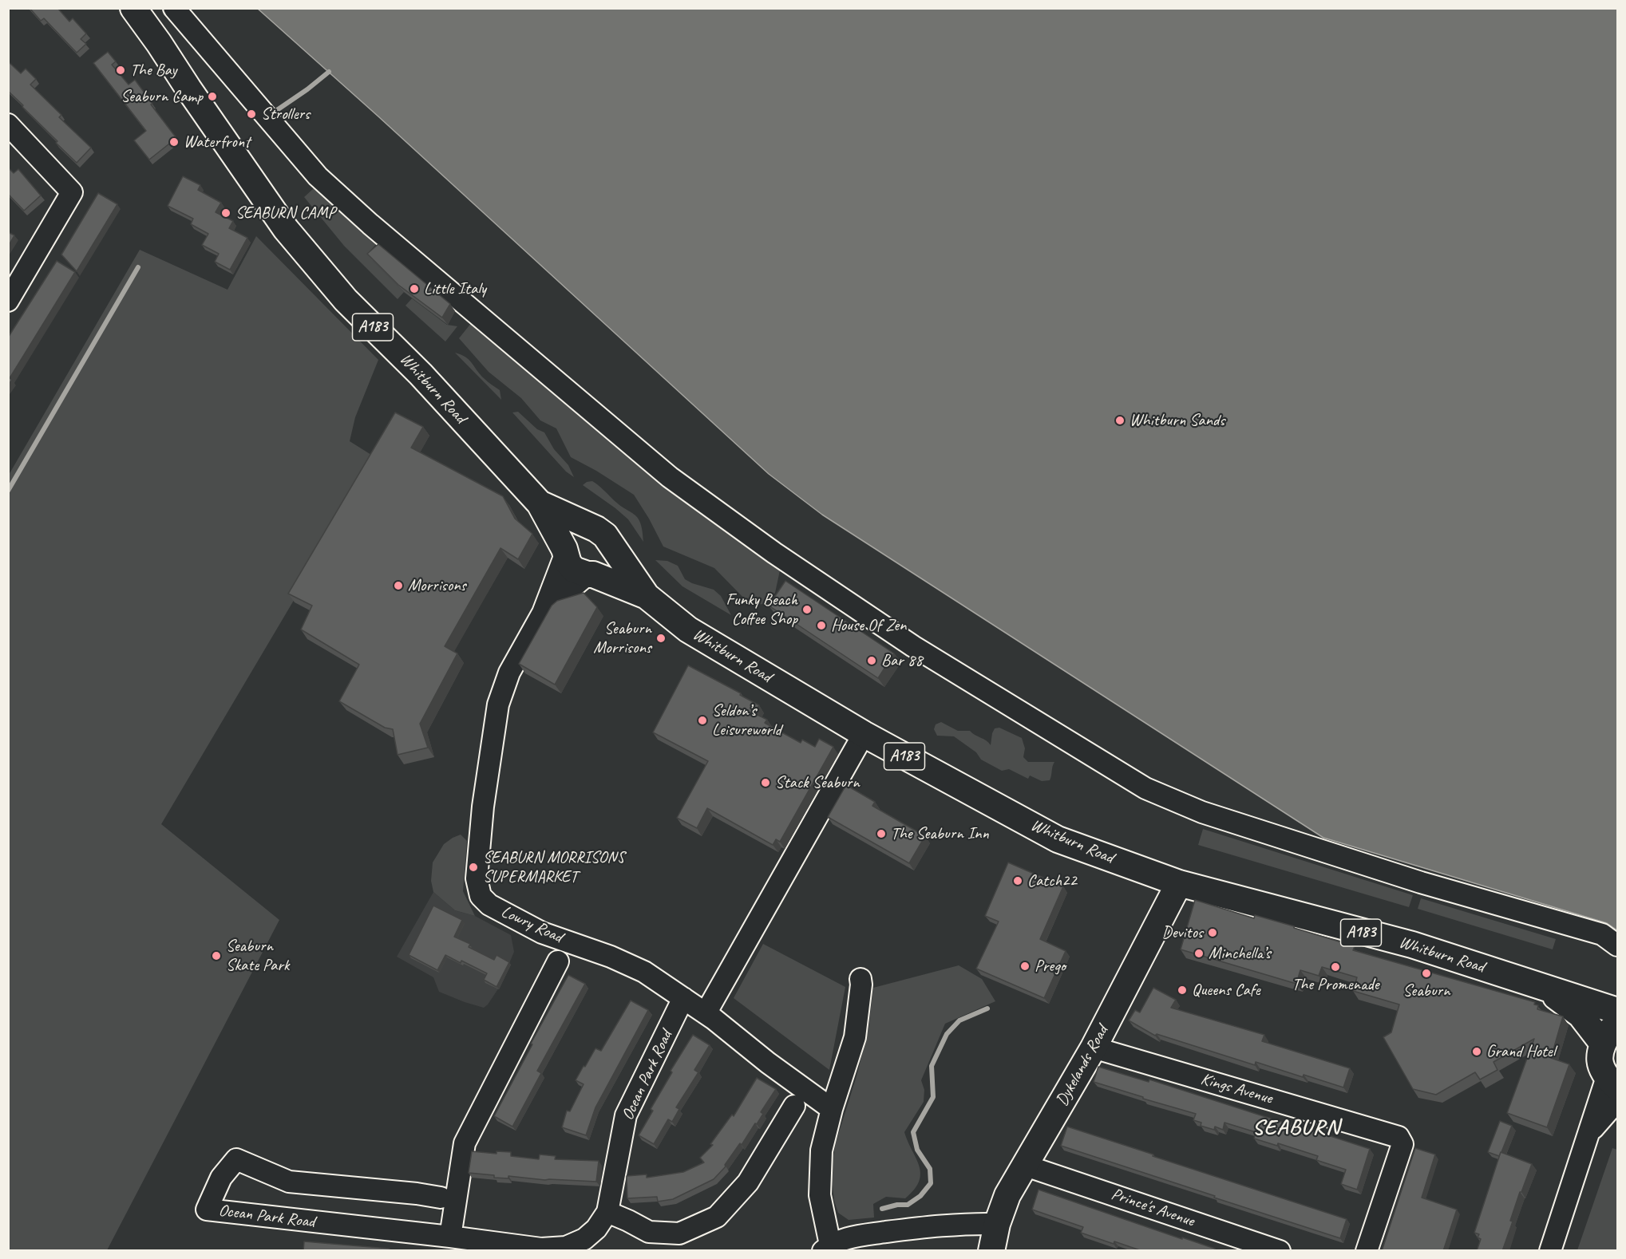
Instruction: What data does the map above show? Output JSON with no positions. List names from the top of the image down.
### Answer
{
  "streets": {
    "main road": ["A183", "Whitburn Road", "Dykelands Road"],
    "street": [
      "Lowry Road",
      "Ocean Park Road",
      "Kings Avenue",
      "Prince's Avenue"
    ]
  },
  "crossings": [
    ["A183", "Whitburn Road"],
    ["A183", "Lowry Road"],
    ["Whitburn Road", "Dykelands Road"],
    ["Lowry Road", "Ocean Park Road"],
    ["Dykelands Road", "Kings Avenue"],
    ["Dykelands Road", "Prince's Avenue"]
  ],
  "districts": ["SEABURN"],
  "places": [
    "The Bay",
    "Seaburn Camp",
    "Strollers",
    "Waterfront",
    "SEABURN CAMP",
    "Little Italy",
    "Whitburn Sands",
    "Morrisons",
    "Funky Beach Coffee Shop",
    "House Of Zen",
    "Seaburn Morrisons",
    "Bar 88",
    "Seldon’s Leisureworld",
    "Stack Seaburn",
    "The Seaburn Inn",
    "SEABURN MORRISONS SUPERMARKET",
    "Catch22",
    "Devitos",
    "Minchella’s",
    "Seaburn Skate Park",
    "Prego",
    "The Promenade",
    "Seaburn",
    "Queens Cafe",
    "Grand Hotel"
  ]
}
